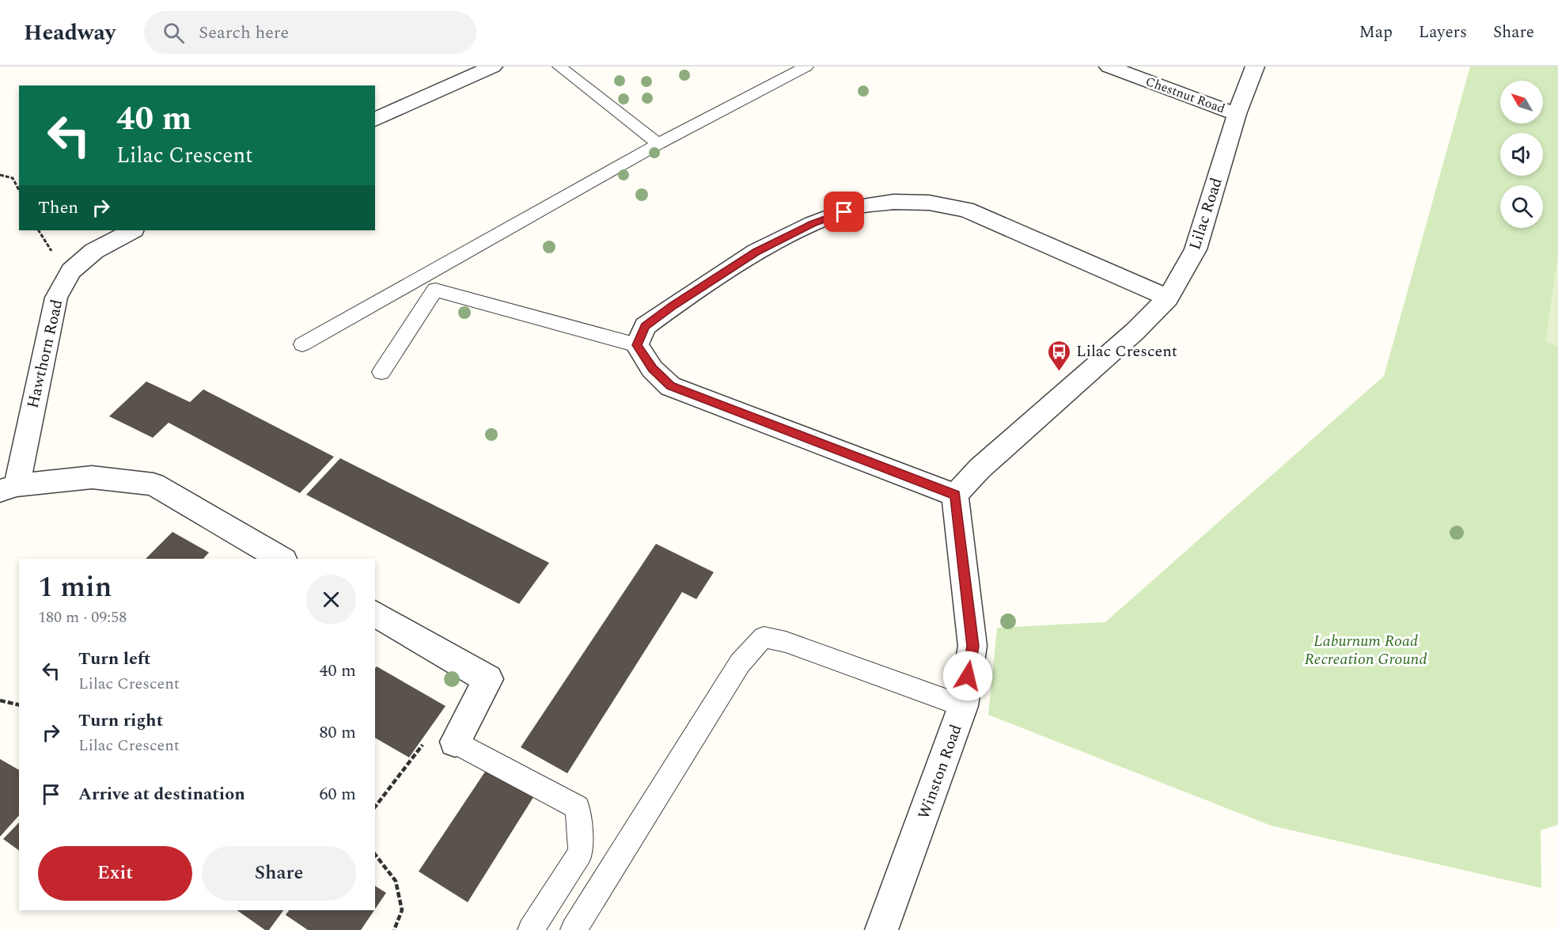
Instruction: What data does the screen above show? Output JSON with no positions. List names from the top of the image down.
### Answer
{
  "streets": {
    "street": [
      "Chestnut Road",
      "Lilac Road",
      "Hawthorn Road",
      "Winston Road"
    ]
  },
  "crossings": [
    ["Chestnut Road", "Lilac Road"],
    ["Lilac Road", "Winston Road"]
  ],
  "parks": ["Laburnum Road Recreation Ground"],
  "places": {
    "bus stop": ["Lilac Crescent"]
  },
  "north": "top left",
  "page": {
    "header": "Headway",
    "search": "Search here",
    "nav": ["Map", "Layers", "Share"],
    "turn": ["40 m", "Lilac Crescent"],
    "then": "Then",
    "heading": ["1 min", "180 m · 09:58"],
    "list": [
      {
        "name": "Turn left",
        "note": "Lilac Crescent",
        "value": "40 m"
      },
      {
        "name": "Turn right",
        "note": "Lilac Crescent",
        "value": "80 m"
      },
      {
        "name": "Arrive at destination",
        "value": "60 m"
      }
    ],
    "buttons": ["Exit", "Share"]
  }
}
